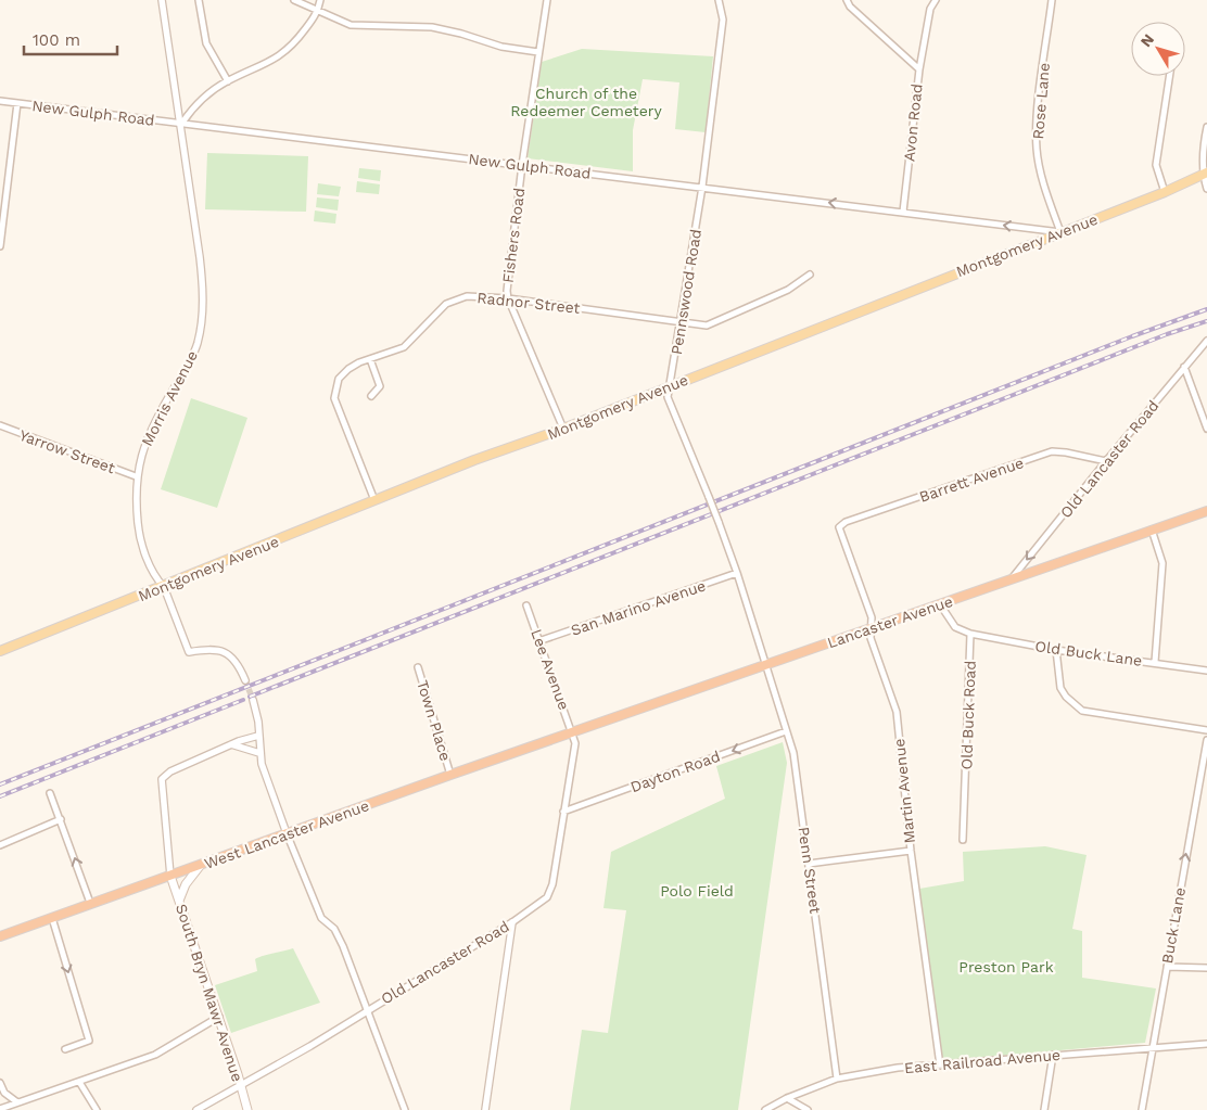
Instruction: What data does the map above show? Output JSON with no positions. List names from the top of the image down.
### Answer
{
  "streets": {
    "highway": ["Lancaster Avenue", "West Lancaster Avenue"],
    "main road": ["Montgomery Avenue", "South Bryn Mawr Avenue"],
    "street": [
      "Rose Lane",
      "New Gulph Road",
      "Avon Road",
      "Fishers Road",
      "Pennswood Road",
      "Radnor Street",
      "Morris Avenue",
      "Yarrow Street",
      "Old Lancaster Road",
      "Barrett Avenue",
      "San Marino Avenue",
      "Old Buck Lane",
      "Lee Avenue",
      "Old Buck Road",
      "Town Place",
      "Dayton Road",
      "Martin Avenue",
      "Penn Street",
      "Buck Lane",
      "East Railroad Avenue"
    ]
  },
  "crossings": [
    ["Rose Lane", "New Gulph Road"],
    ["Rose Lane", "Montgomery Avenue"],
    ["New Gulph Road", "Avon Road"],
    ["New Gulph Road", "Fishers Road"],
    ["New Gulph Road", "Montgomery Avenue"],
    ["New Gulph Road", "Pennswood Road"],
    ["New Gulph Road", "Morris Avenue"],
    ["Fishers Road", "Montgomery Avenue"],
    ["Fishers Road", "Radnor Street"],
    ["Montgomery Avenue", "Pennswood Road"],
    ["Montgomery Avenue", "Radnor Street"],
    ["Montgomery Avenue", "Morris Avenue"],
    ["Pennswood Road", "Radnor Street"],
    ["Pennswood Road", "San Marino Avenue"],
    ["Pennswood Road", "Lancaster Avenue"],
    ["Pennswood Road", "Penn Street"],
    ["Morris Avenue", "Yarrow Street"],
    ["Old Lancaster Road", "Barrett Avenue"],
    ["Old Lancaster Road", "Lancaster Avenue"],
    ["Old Lancaster Road", "Lee Avenue"],
    ["Old Lancaster Road", "Dayton Road"],
    ["Old Lancaster Road", "West Lancaster Avenue"],
    ["Old Lancaster Road", "South Bryn Mawr Avenue"],
    ["Barrett Avenue", "Martin Avenue"],
    ["San Marino Avenue", "Lee Avenue"],
    ["Lancaster Avenue", "Lee Avenue"],
    ["Lancaster Avenue", "Martin Avenue"],
    ["Lancaster Avenue", "West Lancaster Avenue"],
    ["Lancaster Avenue", "Penn Street"],
    ["Old Buck Lane", "Old Buck Road"],
    ["Lee Avenue", "West Lancaster Avenue"],
    ["Town Place", "West Lancaster Avenue"],
    ["Dayton Road", "Penn Street"],
    ["Martin Avenue", "East Railroad Avenue"],
    ["West Lancaster Avenue", "South Bryn Mawr Avenue"],
    ["Penn Street", "East Railroad Avenue"],
    ["Buck Lane", "East Railroad Avenue"]
  ],
  "one_way": ["Dayton Road", "Buck Lane"],
  "parks": ["Church of the Redeemer Cemetery", "Polo Field", "Preston Park"],
  "scale_bar": "100 m",
  "north": "top left"
}
